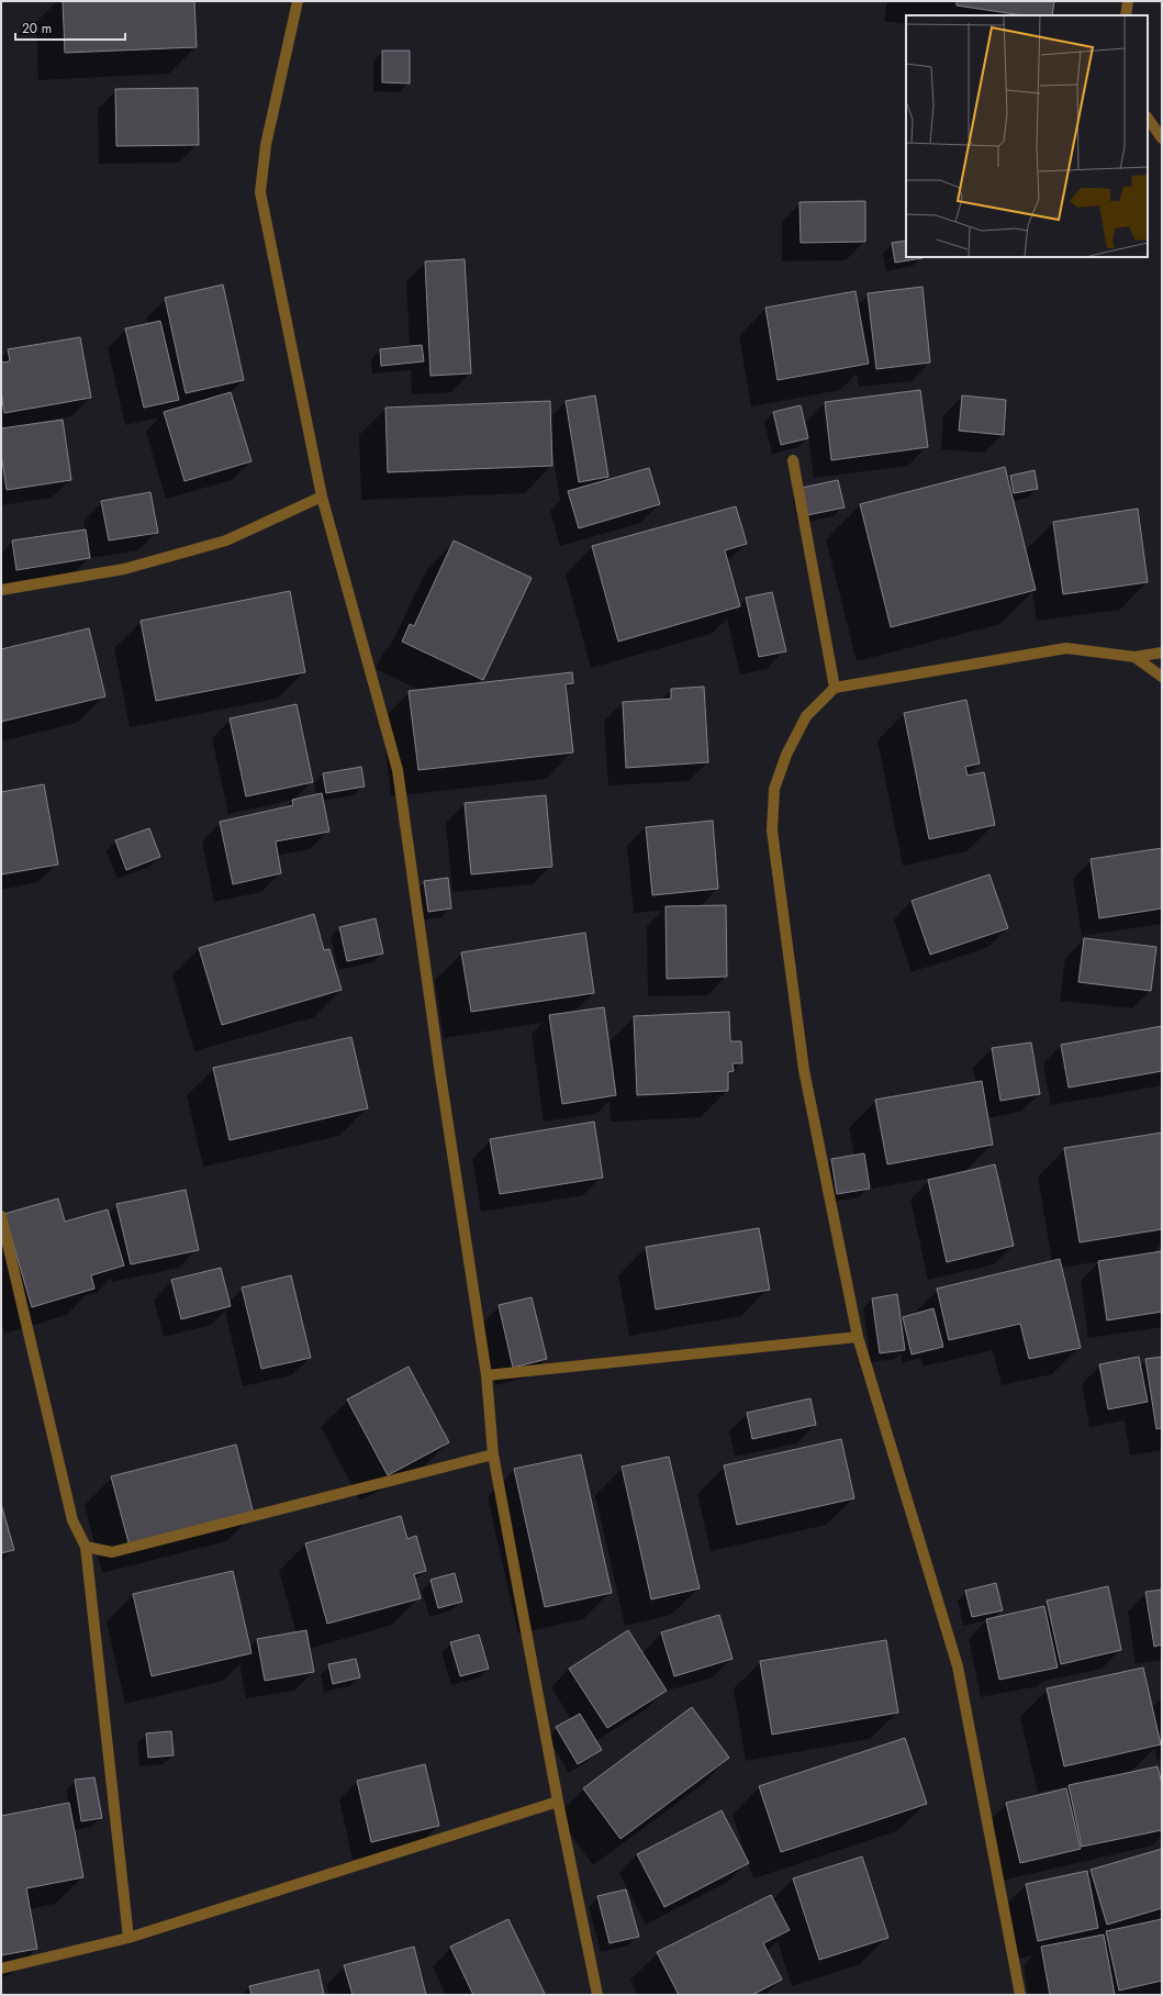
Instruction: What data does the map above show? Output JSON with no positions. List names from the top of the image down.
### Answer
{
  "scale_bar": "20 m"
}
